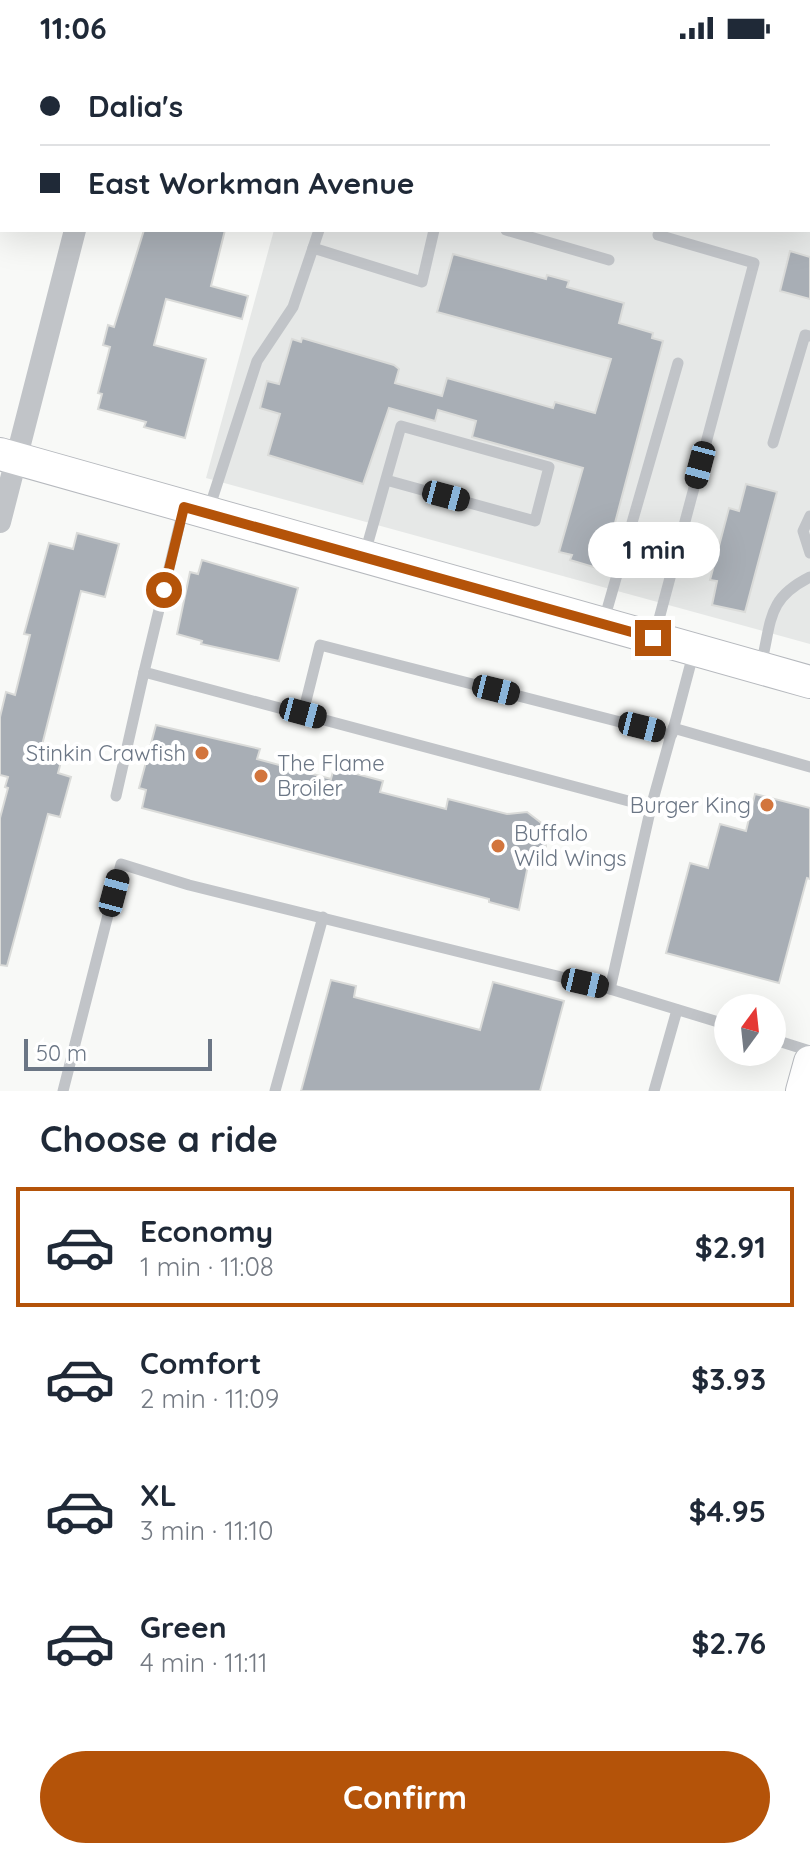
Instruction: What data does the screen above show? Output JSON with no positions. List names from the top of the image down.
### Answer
{
  "places": [
    "Stinkin Crawfish",
    "The Flame Broiler",
    "Burger King",
    "Buffalo Wild Wings"
  ],
  "scale_bar": "50 m",
  "north": "top",
  "page": {
    "status": "11:06",
    "banner": ["Dalia's", "East Workman Avenue"],
    "bubble": "1 min",
    "scale": "50 m",
    "heading": "Choose a ride",
    "list": [
      {
        "name": "Economy",
        "note": "1 min · 11:08",
        "value": "$2.91"
      },
      {
        "name": "Comfort",
        "note": "2 min · 11:09",
        "value": "$3.93"
      },
      {
        "name": "XL",
        "note": "3 min · 11:10",
        "value": "$4.95"
      },
      {
        "name": "Green",
        "note": "4 min · 11:11",
        "value": "$2.76"
      }
    ],
    "buttons": "Confirm"
  }
}
